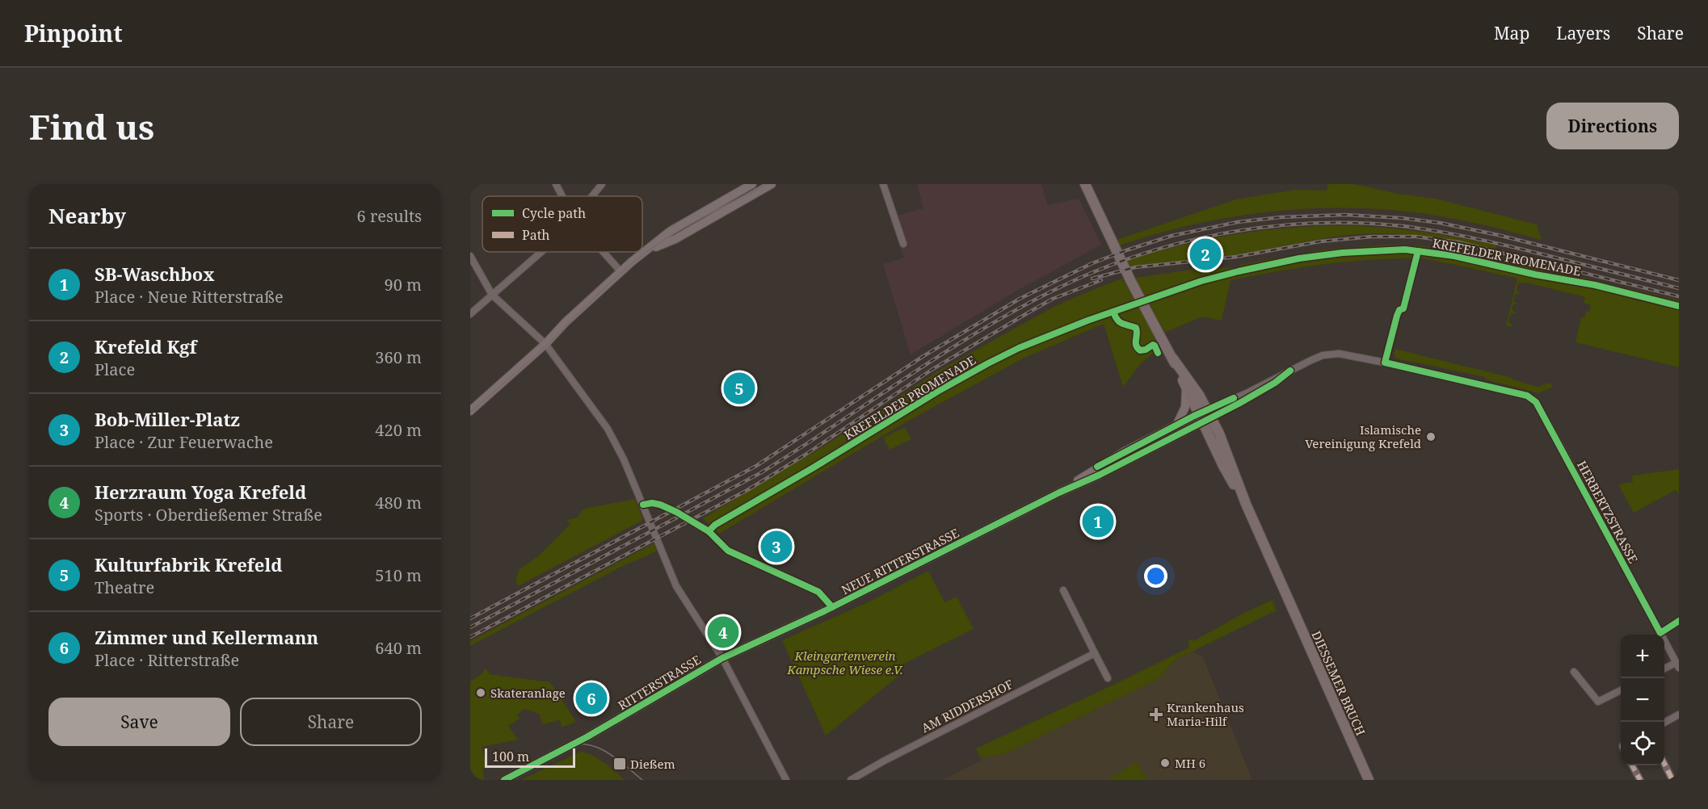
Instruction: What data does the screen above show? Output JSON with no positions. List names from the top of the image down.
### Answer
{
  "streets": {
    "main road": ["NEUE RITTERSTRASSE", "RITTERSTRASSE", "DIESSEMER BRUCH"],
    "street": ["HERBERTZSTRASSE", "AM RIDDERSHOF"],
    "cycle path": ["KREFELDER PROMENADE"]
  },
  "crossings": [
    ["HERBERTZSTRASSE", "NEUE RITTERSTRASSE"],
    ["HERBERTZSTRASSE", "DIESSEMER BRUCH"],
    ["NEUE RITTERSTRASSE", "RITTERSTRASSE"],
    ["NEUE RITTERSTRASSE", "DIESSEMER BRUCH"]
  ],
  "parks": ["Kleingartenverein Kampsche Wiese e.V."],
  "places": {
    "other": ["Islamische Vereinigung Krefeld", "Skateranlage", "MH 6"],
    "health": ["Krankenhaus Maria-Hilf"],
    "transit": ["Dießem"]
  },
  "legend": ["Cycle path", "Path"],
  "scale_bar": "100 m",
  "page": {
    "header": "Pinpoint",
    "nav": ["Map", "Layers", "Share"],
    "buttons": [
      "Directions",
      ["Save", "Share"]
    ],
    "title": "Find us",
    "heading": ["Nearby", "6 results"],
    "pins": [
      "2",
      "5",
      "1",
      "3",
      "4",
      "6"
    ],
    "list": [
      {
        "mark": "1",
        "name": "SB-Waschbox",
        "note": "Place · Neue Ritterstraße",
        "value": "90 m"
      },
      {
        "mark": "2",
        "name": "Krefeld Kgf",
        "note": "Place",
        "value": "360 m"
      },
      {
        "mark": "3",
        "name": "Bob-Miller-Platz",
        "note": "Place · Zur Feuerwache",
        "value": "420 m"
      },
      {
        "mark": "4",
        "name": "Herzraum Yoga Krefeld",
        "note": "Sports · Oberdießemer Straße",
        "value": "480 m"
      },
      {
        "mark": "5",
        "name": "Kulturfabrik Krefeld",
        "note": "Theatre",
        "value": "510 m"
      },
      {
        "mark": "6",
        "name": "Zimmer und Kellermann",
        "note": "Place · Ritterstraße",
        "value": "640 m"
      }
    ],
    "map_buttons": ["+", "−"],
    "scale": "100 m"
  }
}
